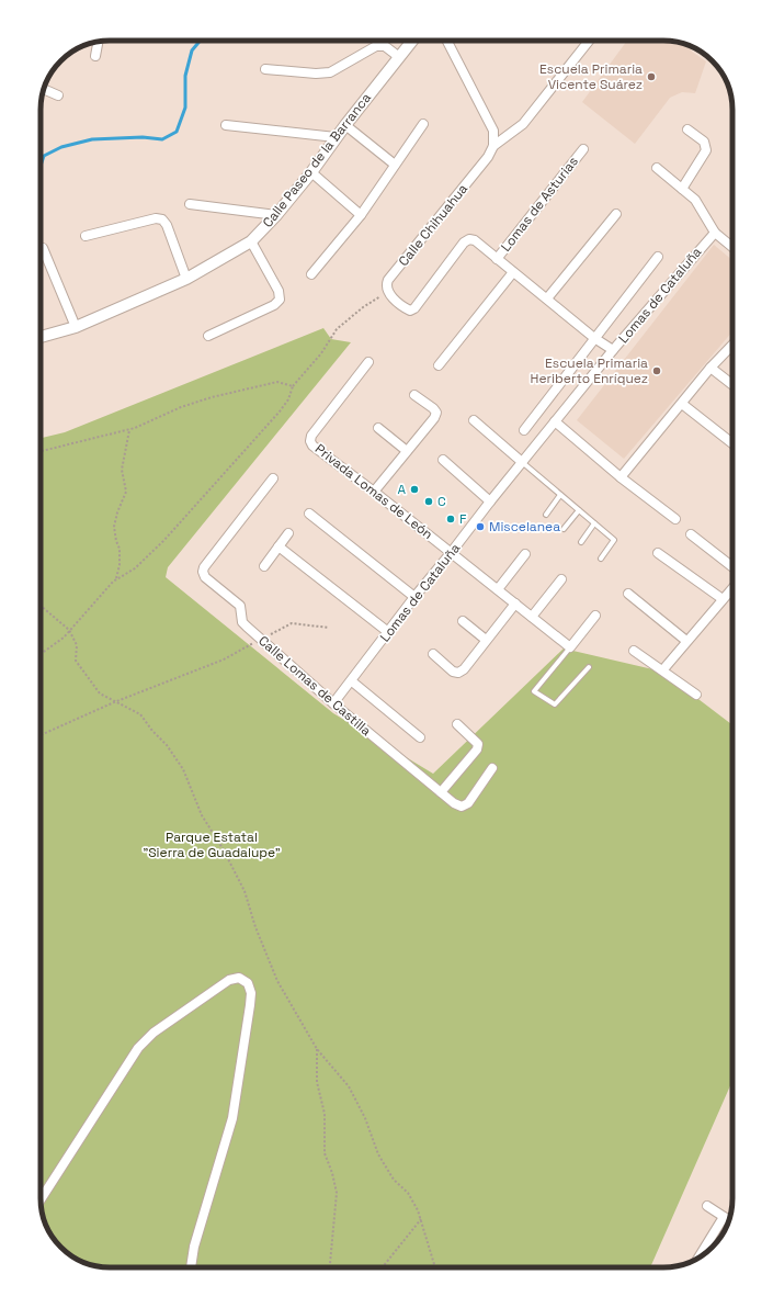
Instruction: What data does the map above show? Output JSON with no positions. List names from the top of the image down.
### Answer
{
  "streets": {
    "street": [
      "Calle Paseo de la Barranca",
      "Lomas de Asturias",
      "Calle Chihuahua",
      "Lomas de Cataluña",
      "Privada Lomas de León",
      "Calle Lomas de Castilla"
    ]
  },
  "crossings": [
    ["Lomas de Asturias", "Calle Chihuahua"],
    ["Lomas de Asturias", "Lomas de Cataluña"],
    ["Lomas de Cataluña", "Privada Lomas de León"],
    ["Lomas de Cataluña", "Calle Lomas de Castilla"]
  ],
  "parks": ["Parque Estatal \"Sierra de Guadalupe\""],
  "places": [
    "Escuela Primaria Vicente Suárez",
    "Escuela Primaria Heriberto Enríquez",
    "A",
    "C",
    "F",
    "Miscelanea"
  ]
}
